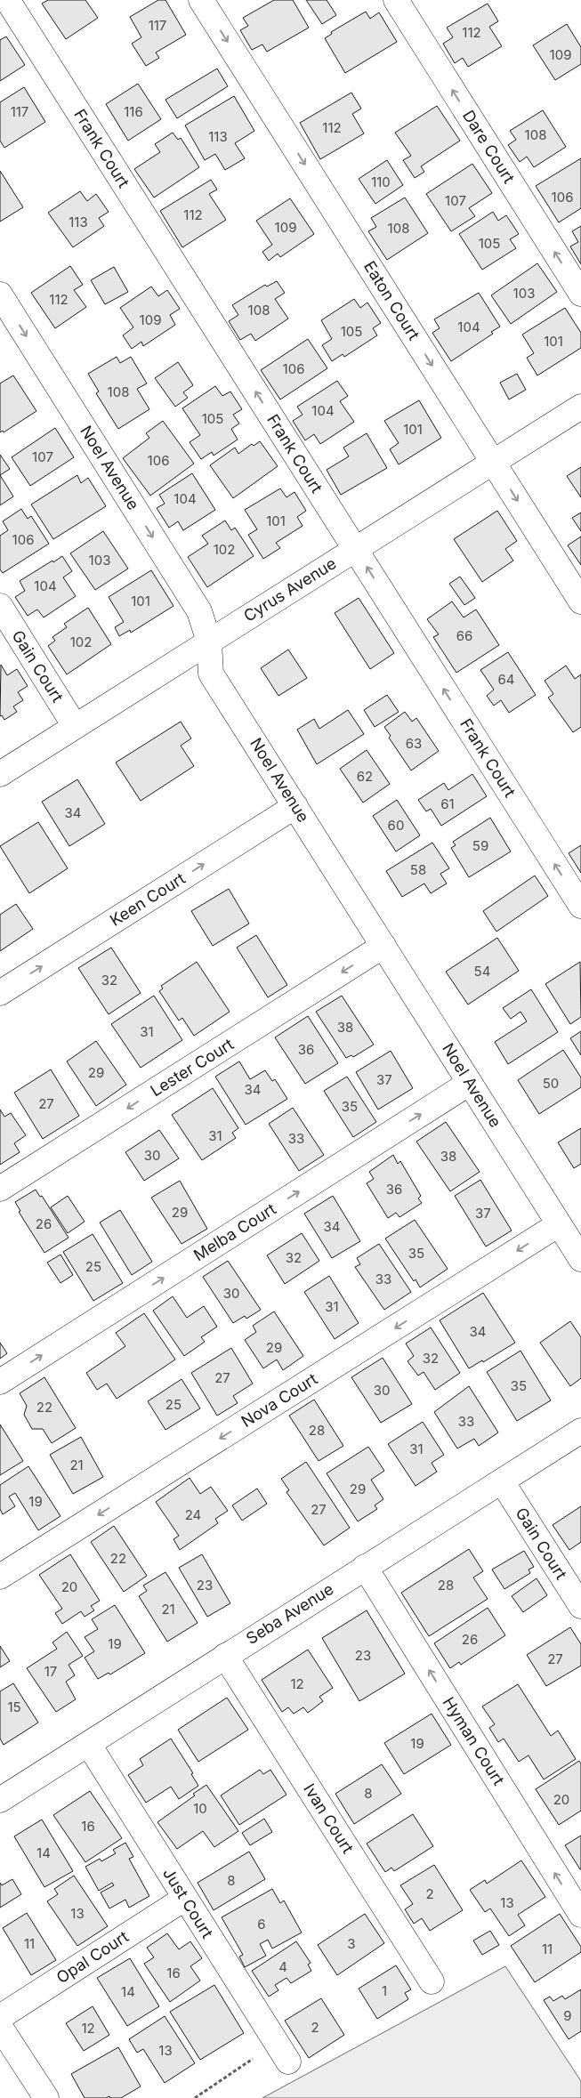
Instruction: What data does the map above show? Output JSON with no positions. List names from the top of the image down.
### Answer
{
  "streets": {
    "street": [
      "Dare Court",
      "Frank Court",
      "Eaton Court",
      "Noel Avenue",
      "Cyrus Avenue",
      "Gain Court",
      "Keen Court",
      "Lester Court",
      "Melba Court",
      "Nova Court",
      "Seba Avenue",
      "Hyman Court",
      "Ivan Court",
      "Just Court",
      "Opal Court"
    ]
  },
  "crossings": [
    ["Frank Court", "Cyrus Avenue"],
    ["Eaton Court", "Cyrus Avenue"],
    ["Noel Avenue", "Cyrus Avenue"],
    ["Noel Avenue", "Keen Court"],
    ["Noel Avenue", "Lester Court"],
    ["Noel Avenue", "Melba Court"],
    ["Noel Avenue", "Nova Court"],
    ["Cyrus Avenue", "Gain Court"],
    ["Gain Court", "Seba Avenue"],
    ["Seba Avenue", "Hyman Court"],
    ["Seba Avenue", "Ivan Court"],
    ["Seba Avenue", "Just Court"],
    ["Just Court", "Opal Court"]
  ],
  "one_way": [
    "Dare Court",
    "Frank Court",
    "Eaton Court",
    "Noel Avenue",
    "Keen Court",
    "Lester Court",
    "Melba Court",
    "Nova Court",
    "Hyman Court"
  ],
  "house_numbers": [
    "117",
    "112",
    "109",
    "117",
    "116",
    "112",
    "108",
    "113",
    "110",
    "106",
    "107",
    "112",
    "113",
    "109",
    "108",
    "105",
    "103",
    "112",
    "108",
    "109",
    "104",
    "105",
    "101",
    "106",
    "108",
    "104",
    "105",
    "101",
    "107",
    "106",
    "104",
    "101",
    "106",
    "102",
    "103",
    "104",
    "101",
    "66",
    "102",
    "64",
    "63",
    "62",
    "61",
    "34",
    "60",
    "59",
    "58",
    "54",
    "32",
    "38",
    "31",
    "36",
    "29",
    "37",
    "50",
    "34",
    "27",
    "35",
    "31",
    "33",
    "30",
    "38",
    "36",
    "29",
    "37",
    "26",
    "34",
    "35",
    "32",
    "25",
    "33",
    "30",
    "31",
    "34",
    "29",
    "32",
    "27",
    "35",
    "30",
    "25",
    "22",
    "33",
    "28",
    "31",
    "21",
    "29",
    "19",
    "27",
    "24",
    "22",
    "23",
    "28",
    "20",
    "21",
    "26",
    "19",
    "23",
    "27",
    "17",
    "12",
    "15",
    "19",
    "8",
    "20",
    "10",
    "16",
    "14",
    "8",
    "2",
    "13",
    "13",
    "6",
    "11",
    "3",
    "11",
    "4",
    "16",
    "1",
    "14",
    "9",
    "2",
    "12",
    "13"
  ]
}
